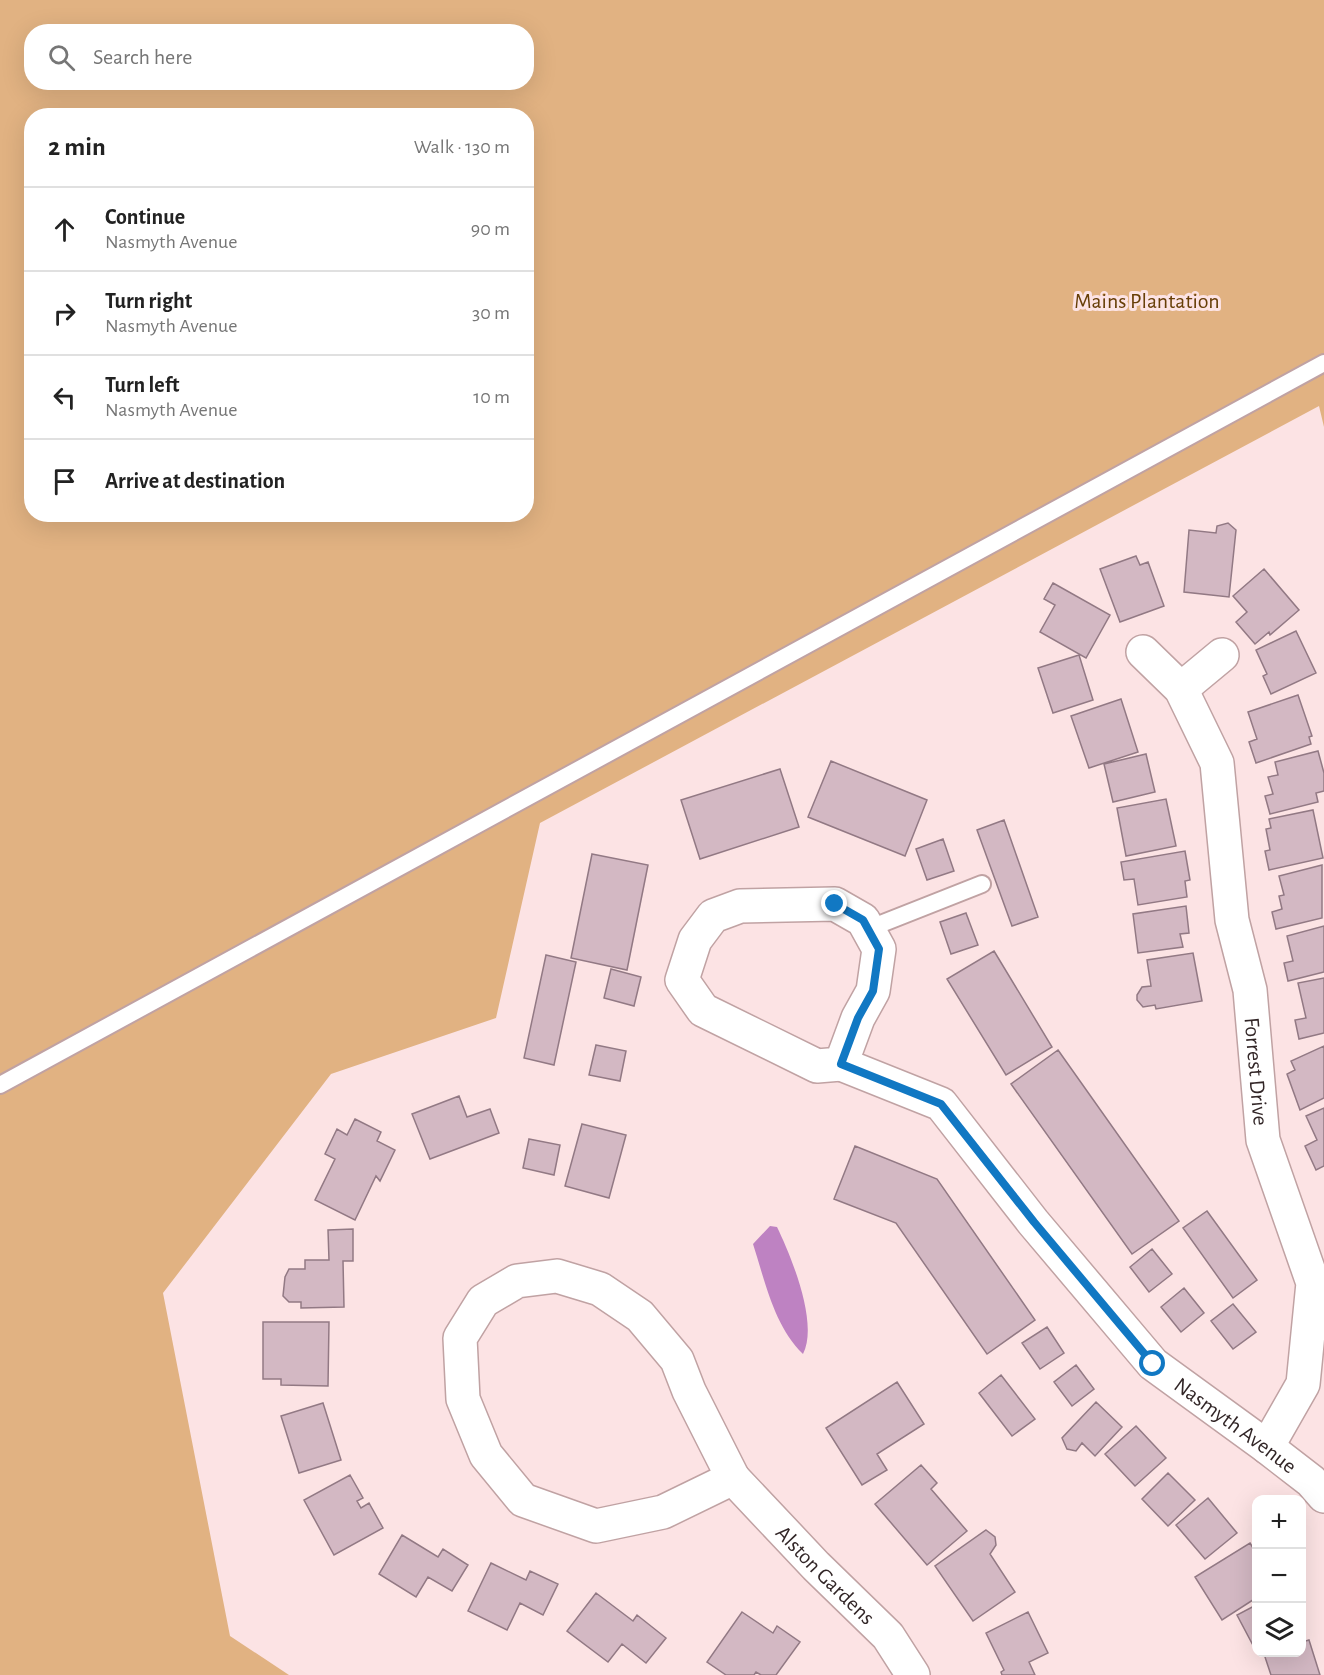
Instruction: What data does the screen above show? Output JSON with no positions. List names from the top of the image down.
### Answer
{
  "streets": {
    "street": ["Forrest Drive", "Nasmyth Avenue", "Alston Gardens"]
  },
  "crossings": [
    ["Forrest Drive", "Nasmyth Avenue"]
  ],
  "parks": ["Mains Plantation"],
  "page": {
    "search": "Search here",
    "heading": ["2 min", "Walk · 130 m"],
    "list": [
      ["Continue", "Nasmyth Avenue", "90 m"],
      ["Turn right", "Nasmyth Avenue", "30 m"],
      ["Turn left", "Nasmyth Avenue", "10 m"],
      "Arrive at destination"
    ],
    "map_buttons": ["+", "−"]
  }
}
